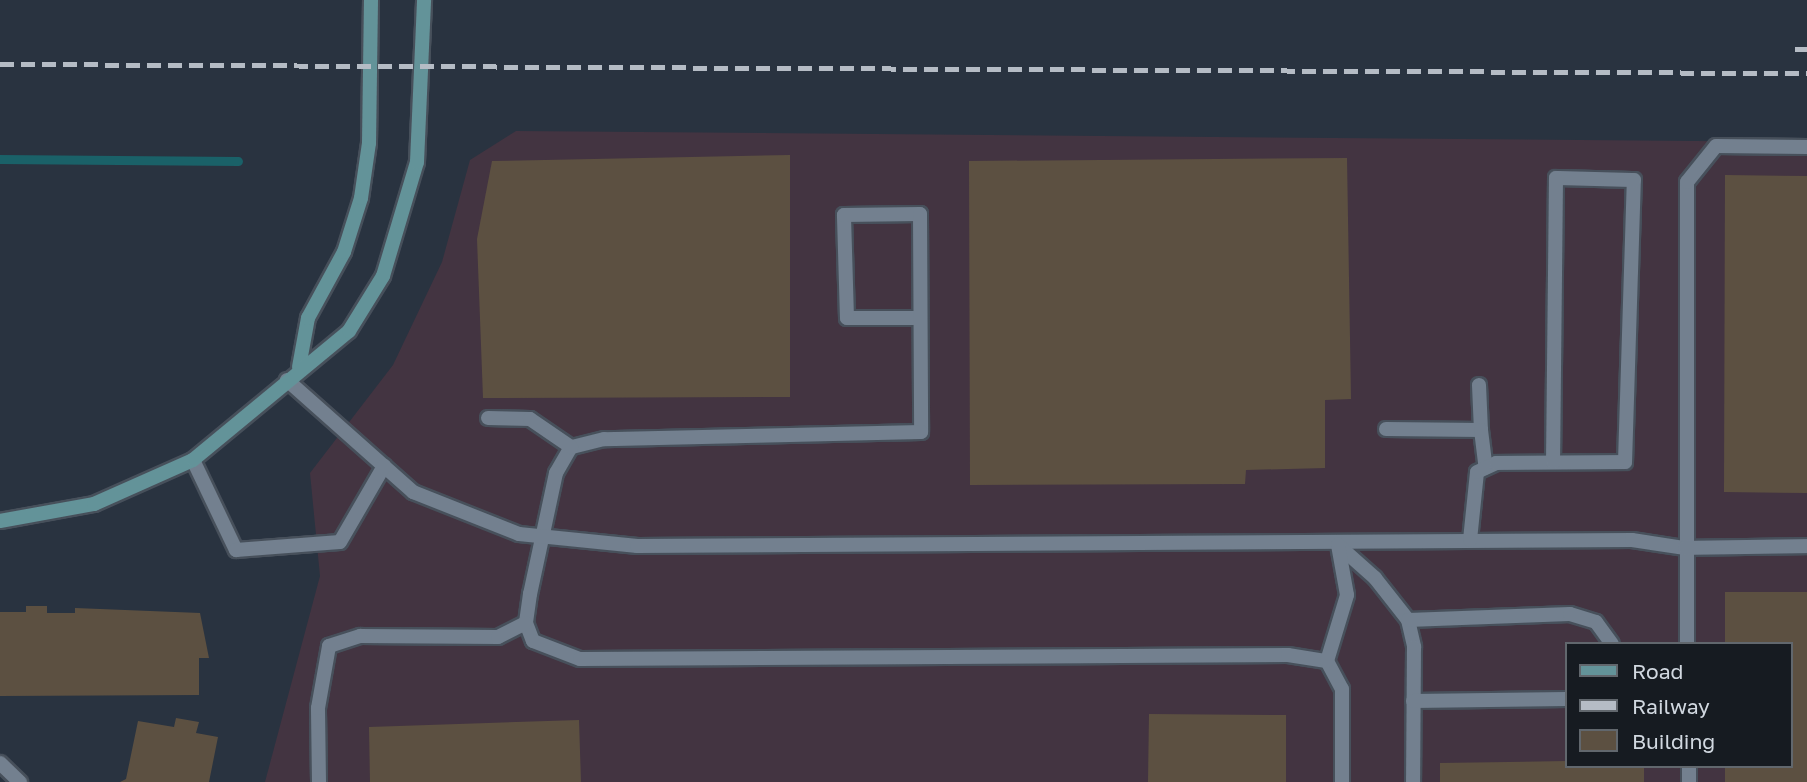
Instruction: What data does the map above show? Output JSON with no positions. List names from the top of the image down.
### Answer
{
  "legend": ["Road", "Railway", "Building"]
}
